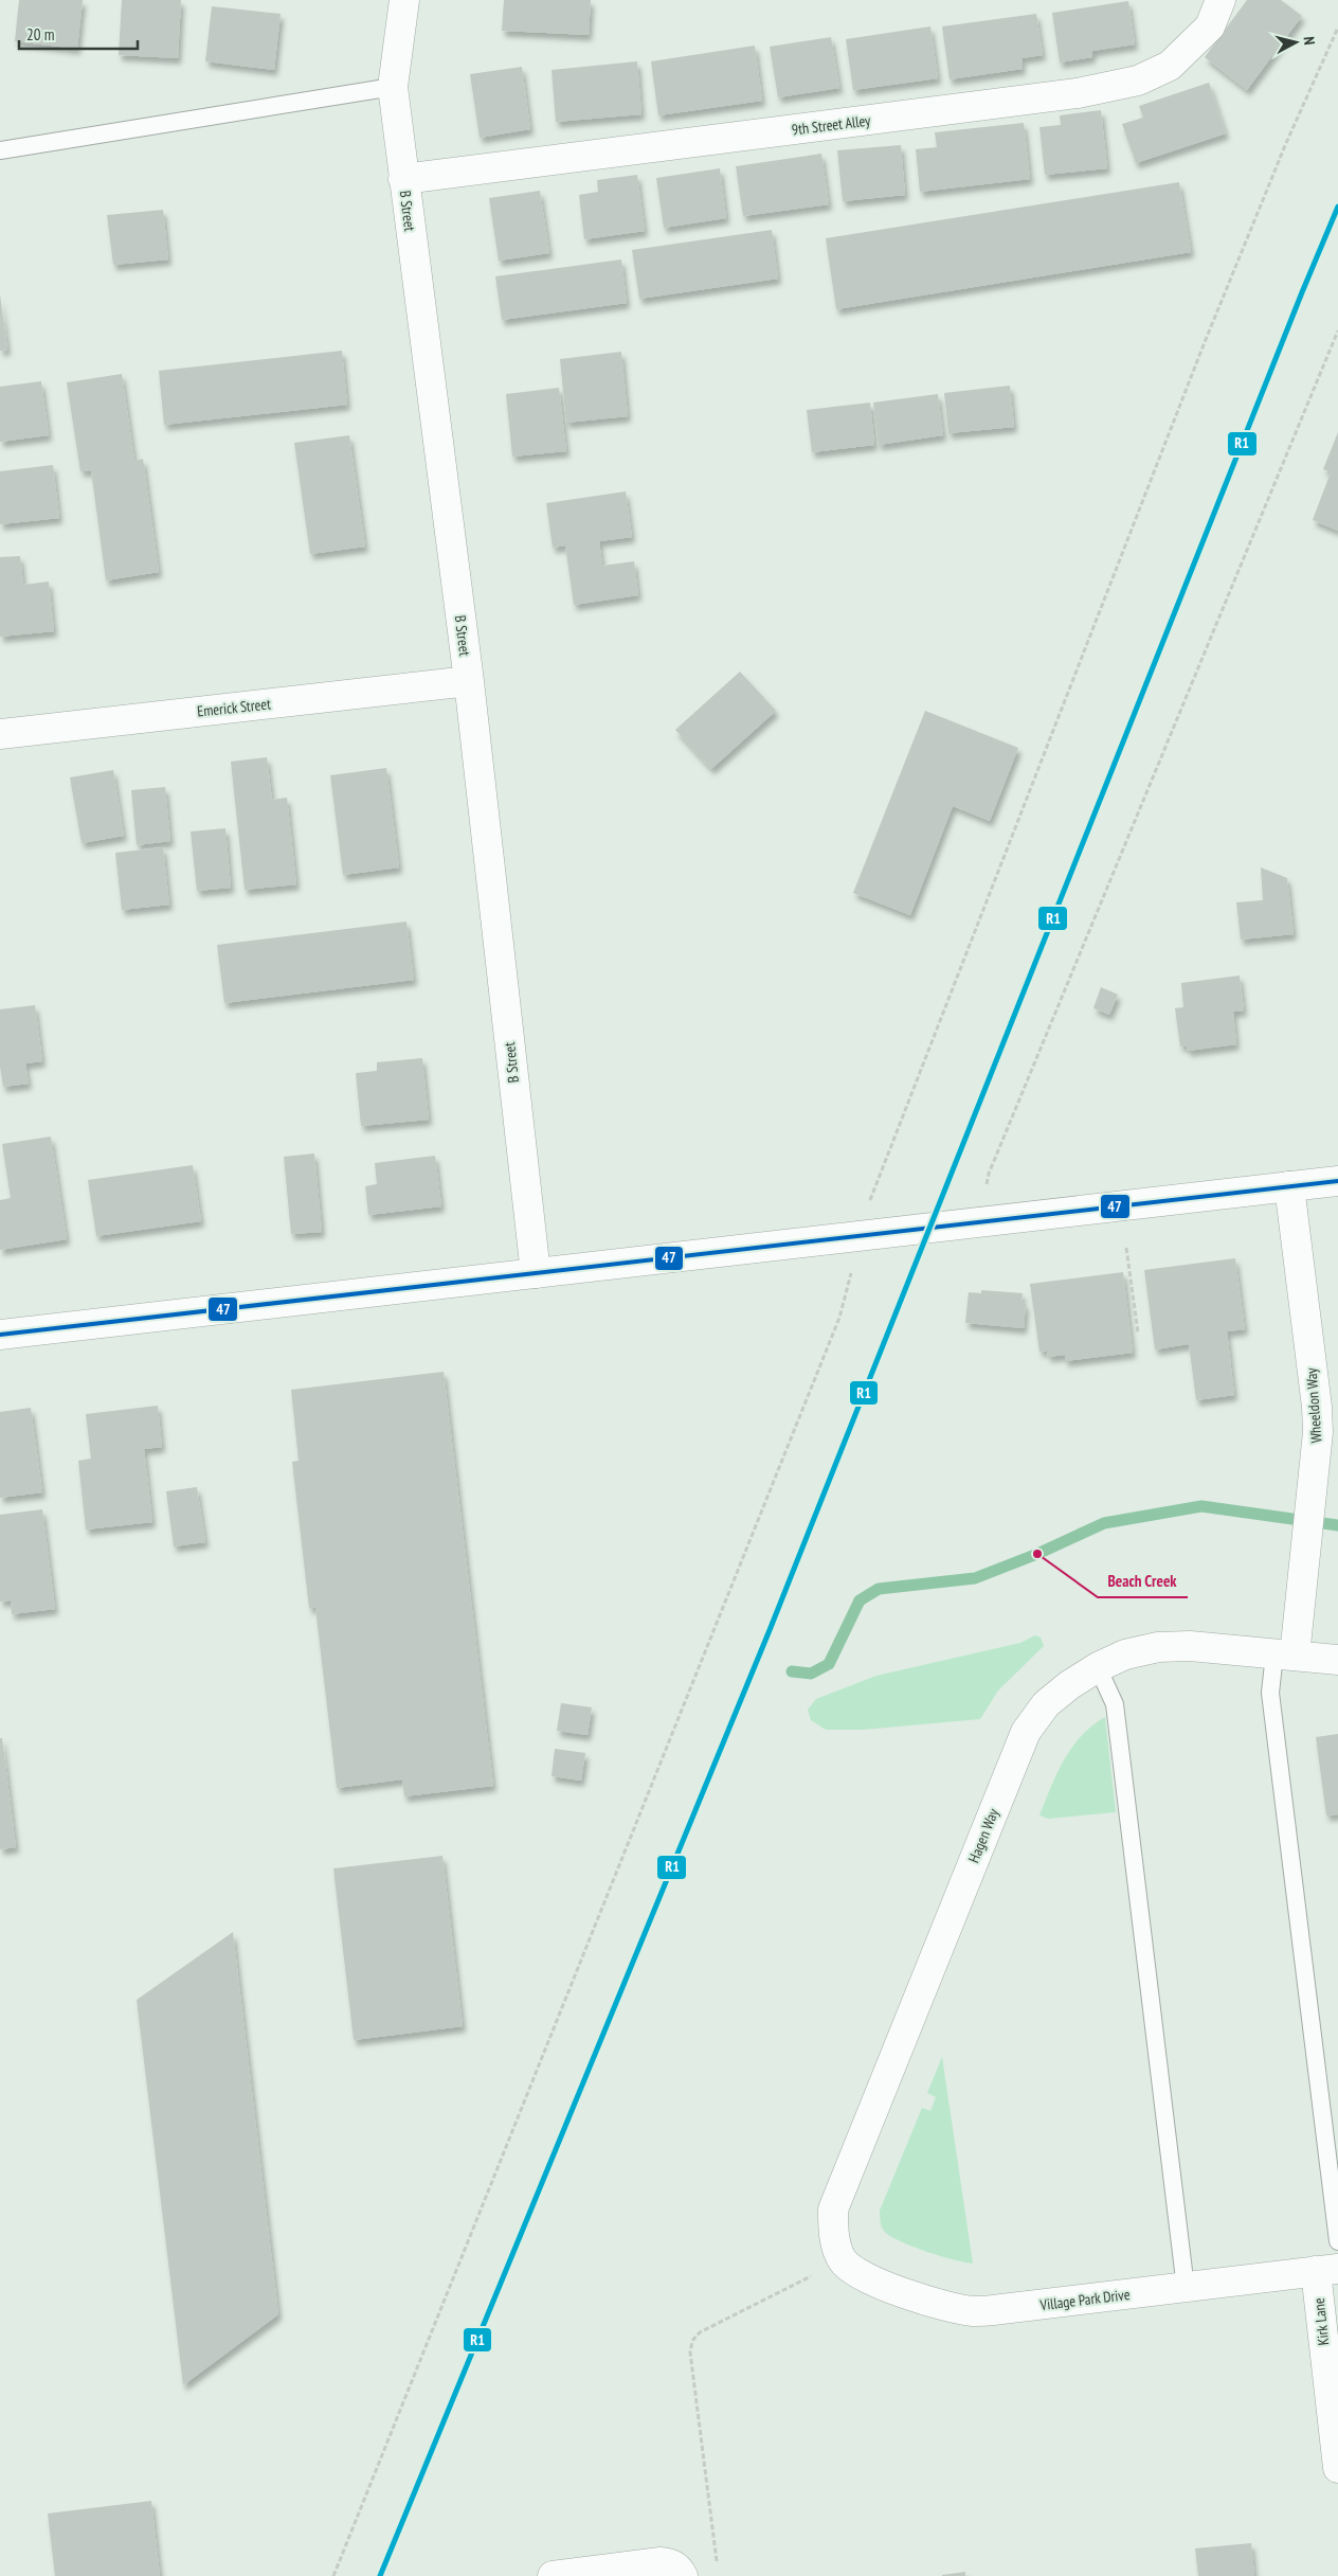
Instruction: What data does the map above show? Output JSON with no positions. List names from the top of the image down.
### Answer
{
  "streets": {
    "street": [
      "9th Street Alley",
      "B Street",
      "Emerick Street",
      "Wheeldon Way",
      "Hagen Way",
      "Village Park Drive",
      "Kirk Lane"
    ]
  },
  "crossings": [
    ["9th Street Alley", "B Street"],
    ["B Street", "Emerick Street"],
    ["Wheeldon Way", "Hagen Way"],
    ["Hagen Way", "Village Park Drive"],
    ["Village Park Drive", "Kirk Lane"]
  ],
  "places": ["Beach Creek"],
  "lines": ["transit line R1", "transit line 47"],
  "scale_bar": "20 m",
  "north": "right"
}
